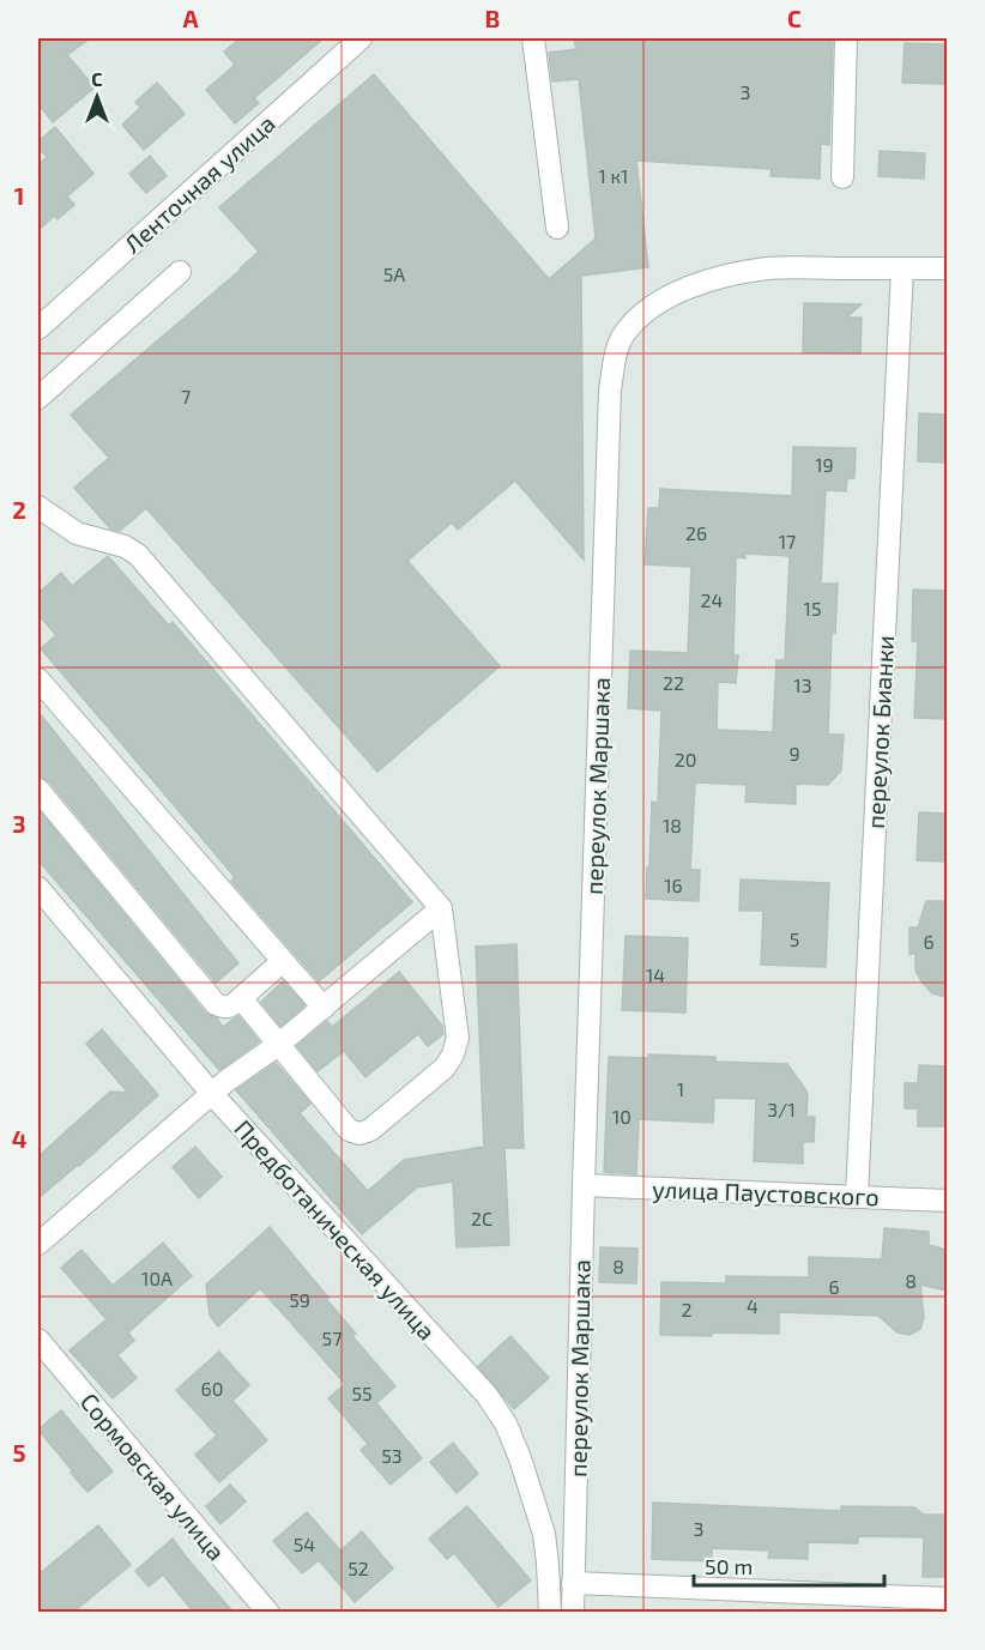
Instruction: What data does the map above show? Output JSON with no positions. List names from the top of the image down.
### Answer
{
  "streets": {
    "street": [
      "Ленточная улица",
      "переулок Бианки",
      "переулок Маршака",
      "улица Паустовского",
      "Предботаническая улица",
      "Сормовская улица"
    ]
  },
  "crossings": [
    ["переулок Бианки", "переулок Маршака"],
    ["переулок Бианки", "улица Паустовского"],
    ["переулок Маршака", "улица Паустовского"]
  ],
  "house_numbers": [
    "3",
    "1 к1",
    "5А",
    "7",
    "19",
    "26",
    "17",
    "24",
    "15",
    "22",
    "13",
    "9",
    "20",
    "18",
    "16",
    "5",
    "6",
    "14",
    "1",
    "3/1",
    "10",
    "2С",
    "8",
    "10А",
    "8",
    "6",
    "59",
    "4",
    "2",
    "57",
    "60",
    "55",
    "53",
    "3",
    "54",
    "52"
  ],
  "scale_bar": "50 m",
  "north": "top",
  "grid": {
    "columns": ["A", "B", "C"],
    "rows": [
      "1",
      "2",
      "3",
      "4",
      "5"
    ]
  }
}
